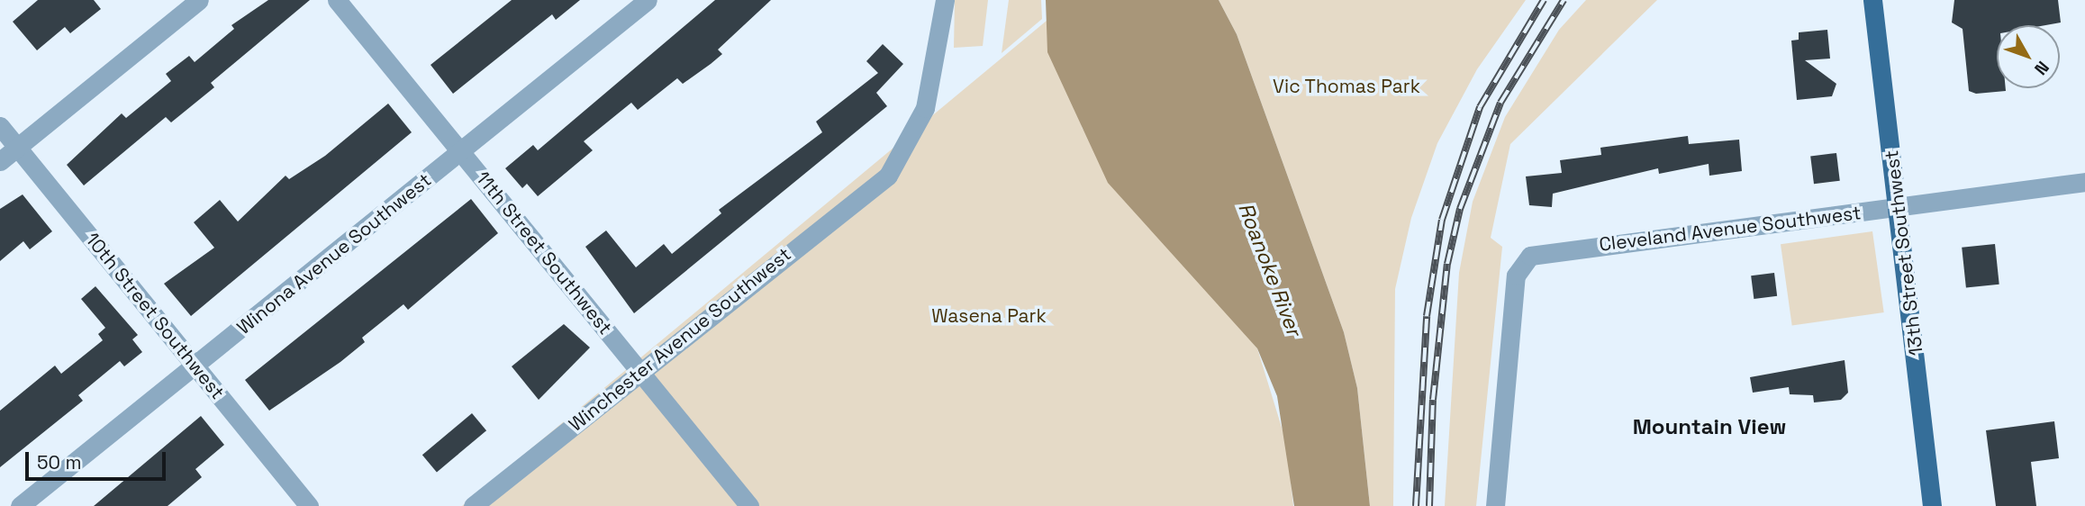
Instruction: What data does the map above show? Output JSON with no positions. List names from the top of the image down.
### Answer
{
  "streets": {
    "main road": ["13th Street Southwest"],
    "street": [
      "Cleveland Avenue Southwest",
      "11th Street Southwest",
      "Winona Avenue Southwest",
      "10th Street Southwest",
      "Winchester Avenue Southwest"
    ]
  },
  "crossings": [
    ["Cleveland Avenue Southwest", "13th Street Southwest"],
    ["11th Street Southwest", "Winona Avenue Southwest"],
    ["11th Street Southwest", "Winchester Avenue Southwest"],
    ["Winona Avenue Southwest", "10th Street Southwest"]
  ],
  "districts": ["Mountain View"],
  "water": ["Roanoke River"],
  "parks": ["Vic Thomas Park", "Wasena Park"],
  "scale_bar": "50 m",
  "north": "bottom right"
}
